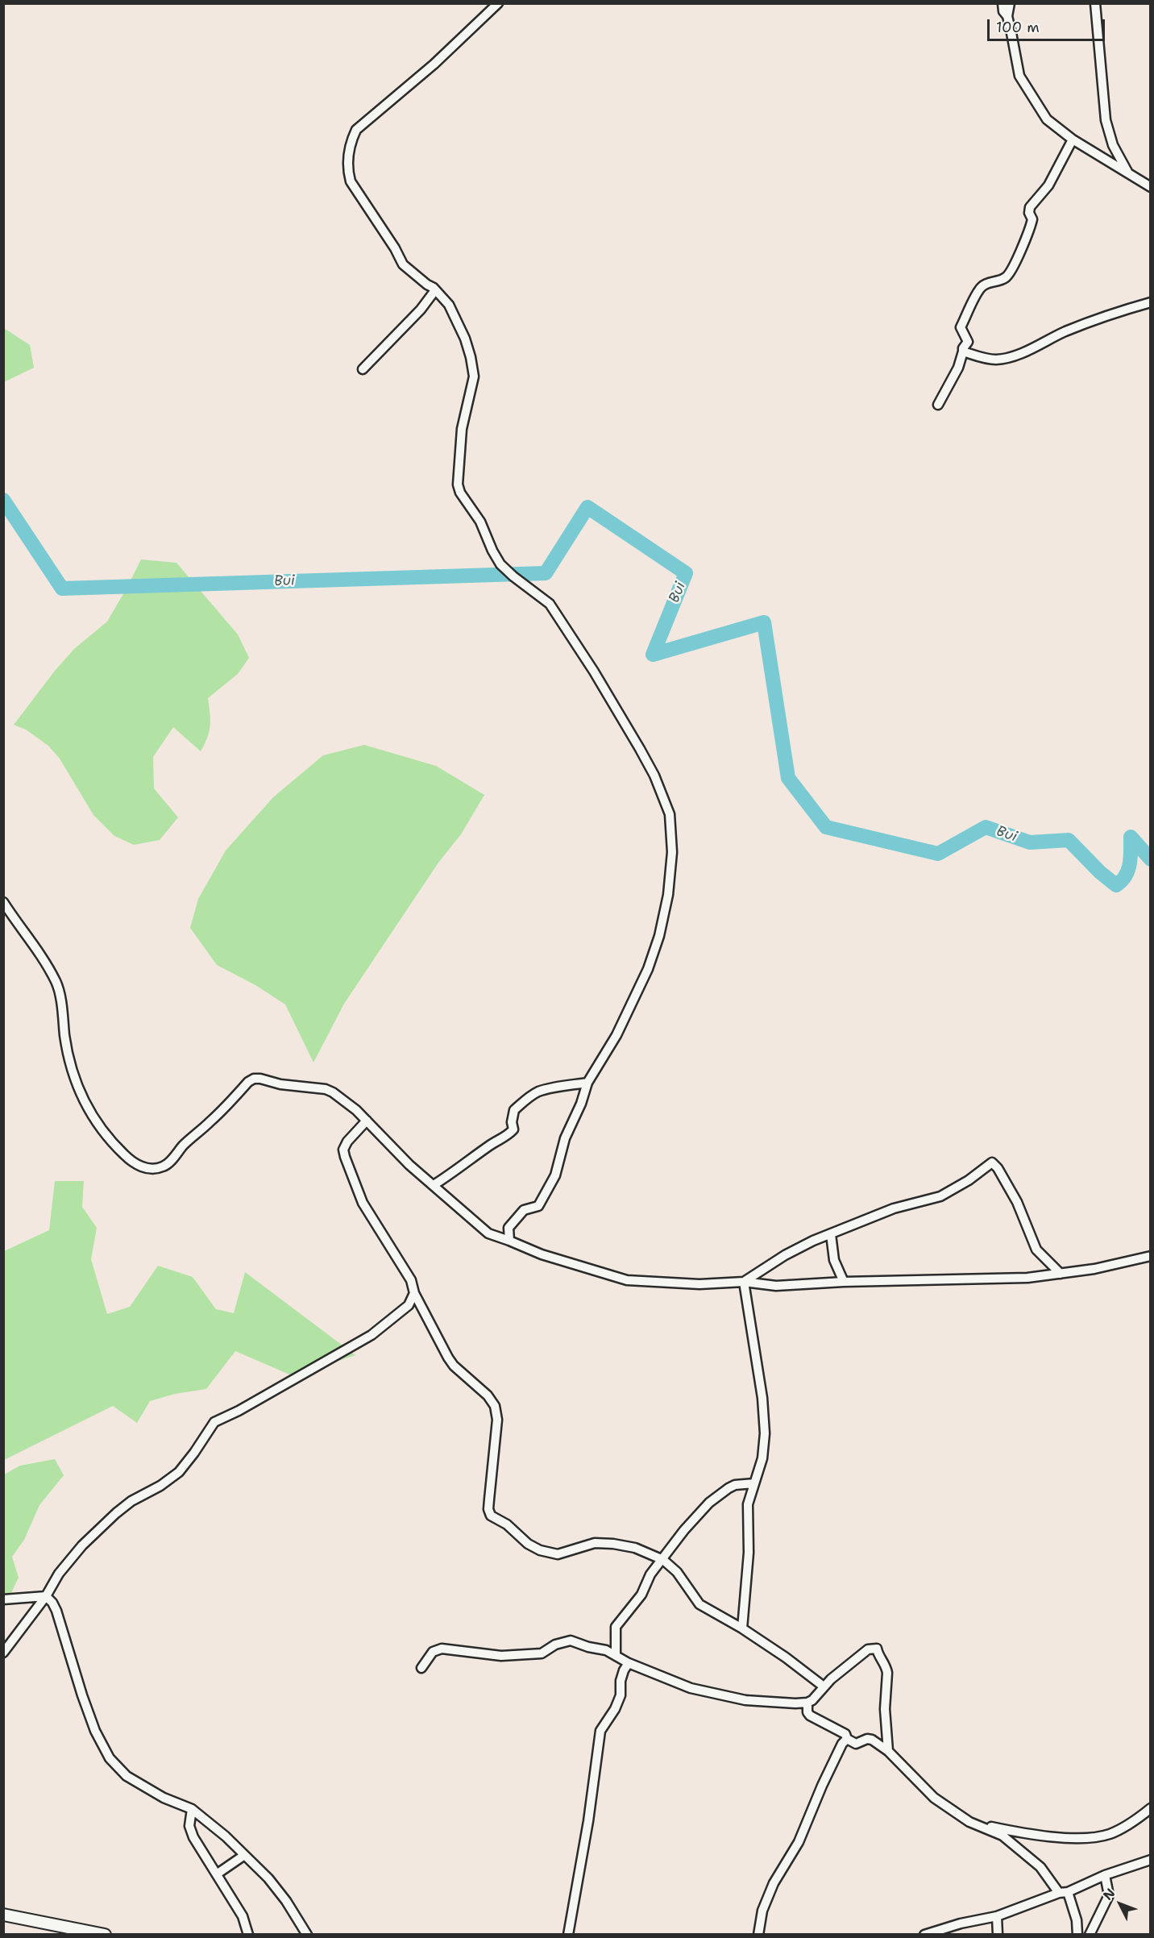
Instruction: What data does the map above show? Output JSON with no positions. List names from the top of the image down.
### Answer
{
  "water": ["Bui"],
  "scale_bar": "100 m",
  "north": "top left"
}
